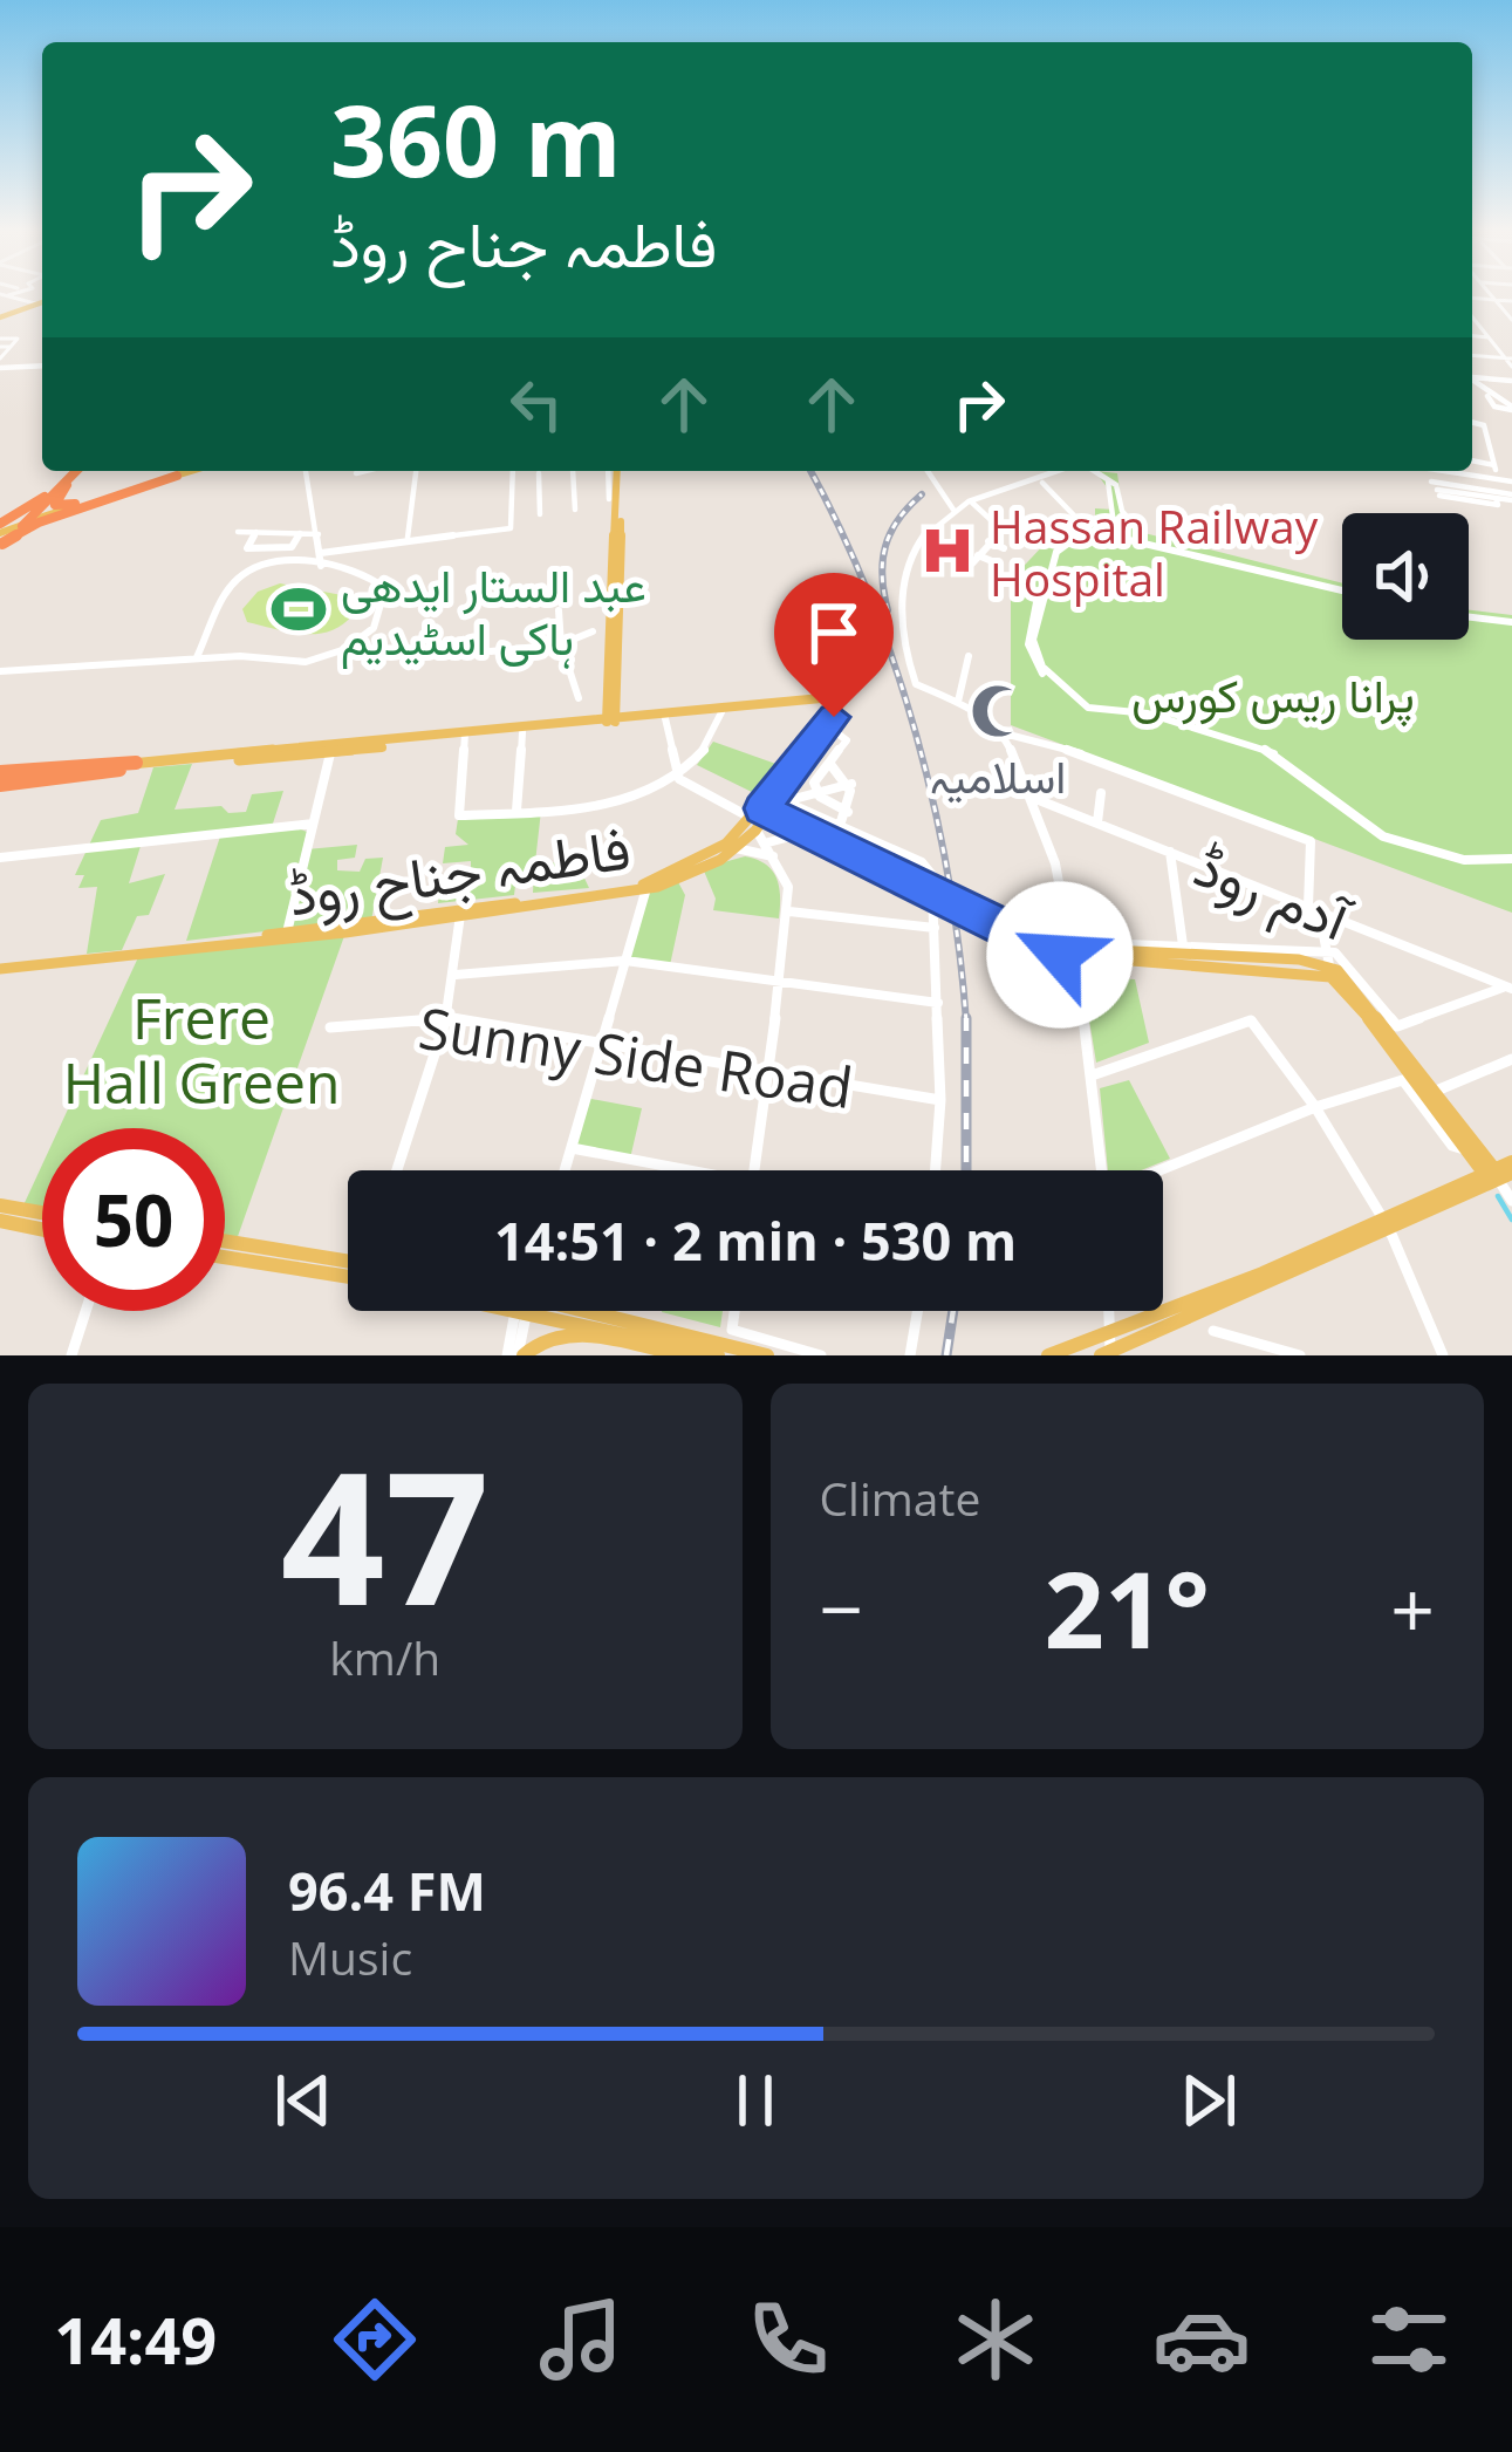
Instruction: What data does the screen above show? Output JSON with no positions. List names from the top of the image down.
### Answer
{
  "streets": {
    "main road": ["فاطمہ جناح روڈ"],
    "street": ["آدم روڈ", "Sunny Side Road"]
  },
  "parks": ["پرانا ریس کورس", "Frere Hall Green"],
  "places": {
    "hospital": ["Hassan Railway Hospital"],
    "sports": ["عبد الستار ایدھی ہاکی اسٹیدیم"],
    "mosque": ["اسلامیہ"]
  },
  "page": {
    "turn": ["360 m", "فاطمہ جناح روڈ"],
    "limit": "50",
    "trip": "14:51 · 2 min · 530 m",
    "tile": [
      ["47", "km/h"],
      "Climate"
    ],
    "heat": ["−", "21°", "+"],
    "song": ["96.4 FM", "Music"],
    "tabs": "14:49"
  }
}
